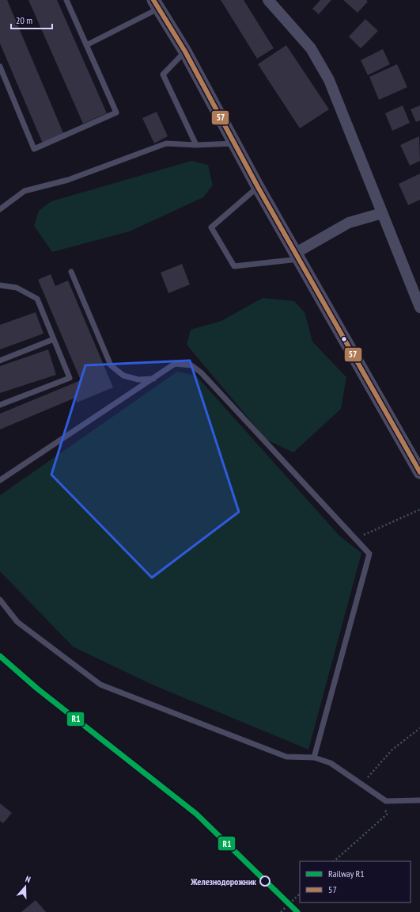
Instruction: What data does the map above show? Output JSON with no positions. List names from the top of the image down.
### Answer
{
  "places": ["Железнодорожник"],
  "lines": ["transit line 57", "rail line R1"],
  "legend": ["Railway R1", "57"],
  "scale_bar": "20 m",
  "north": "top"
}
